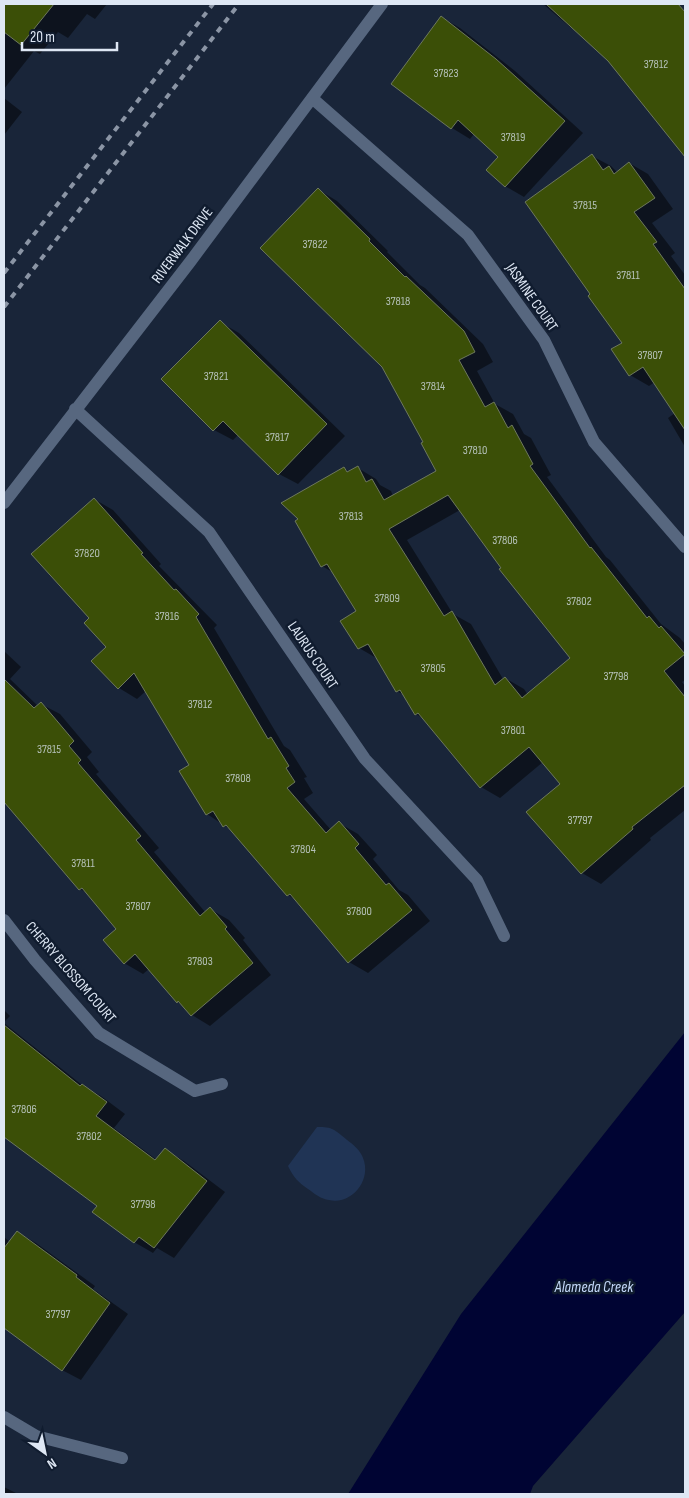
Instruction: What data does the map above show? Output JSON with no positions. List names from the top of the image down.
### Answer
{
  "streets": {
    "street": [
      "RIVERWALK DRIVE",
      "JASMINE COURT",
      "LAURUS COURT",
      "CHERRY BLOSSOM COURT"
    ]
  },
  "crossings": [
    ["RIVERWALK DRIVE", "JASMINE COURT"],
    ["RIVERWALK DRIVE", "LAURUS COURT"]
  ],
  "water": ["Alameda Creek"],
  "house_numbers": [
    "37812",
    "37823",
    "37819",
    "37815",
    "37822",
    "37811",
    "37818",
    "37807",
    "37821",
    "37814",
    "37817",
    "37810",
    "37813",
    "37806",
    "37820",
    "37809",
    "37802",
    "37816",
    "37805",
    "37798",
    "37812",
    "37801",
    "37815",
    "37808",
    "37797",
    "37804",
    "37811",
    "37807",
    "37800",
    "37803",
    "37806",
    "37802",
    "37798",
    "37797"
  ],
  "scale_bar": "20 m",
  "north": "bottom right"
}
